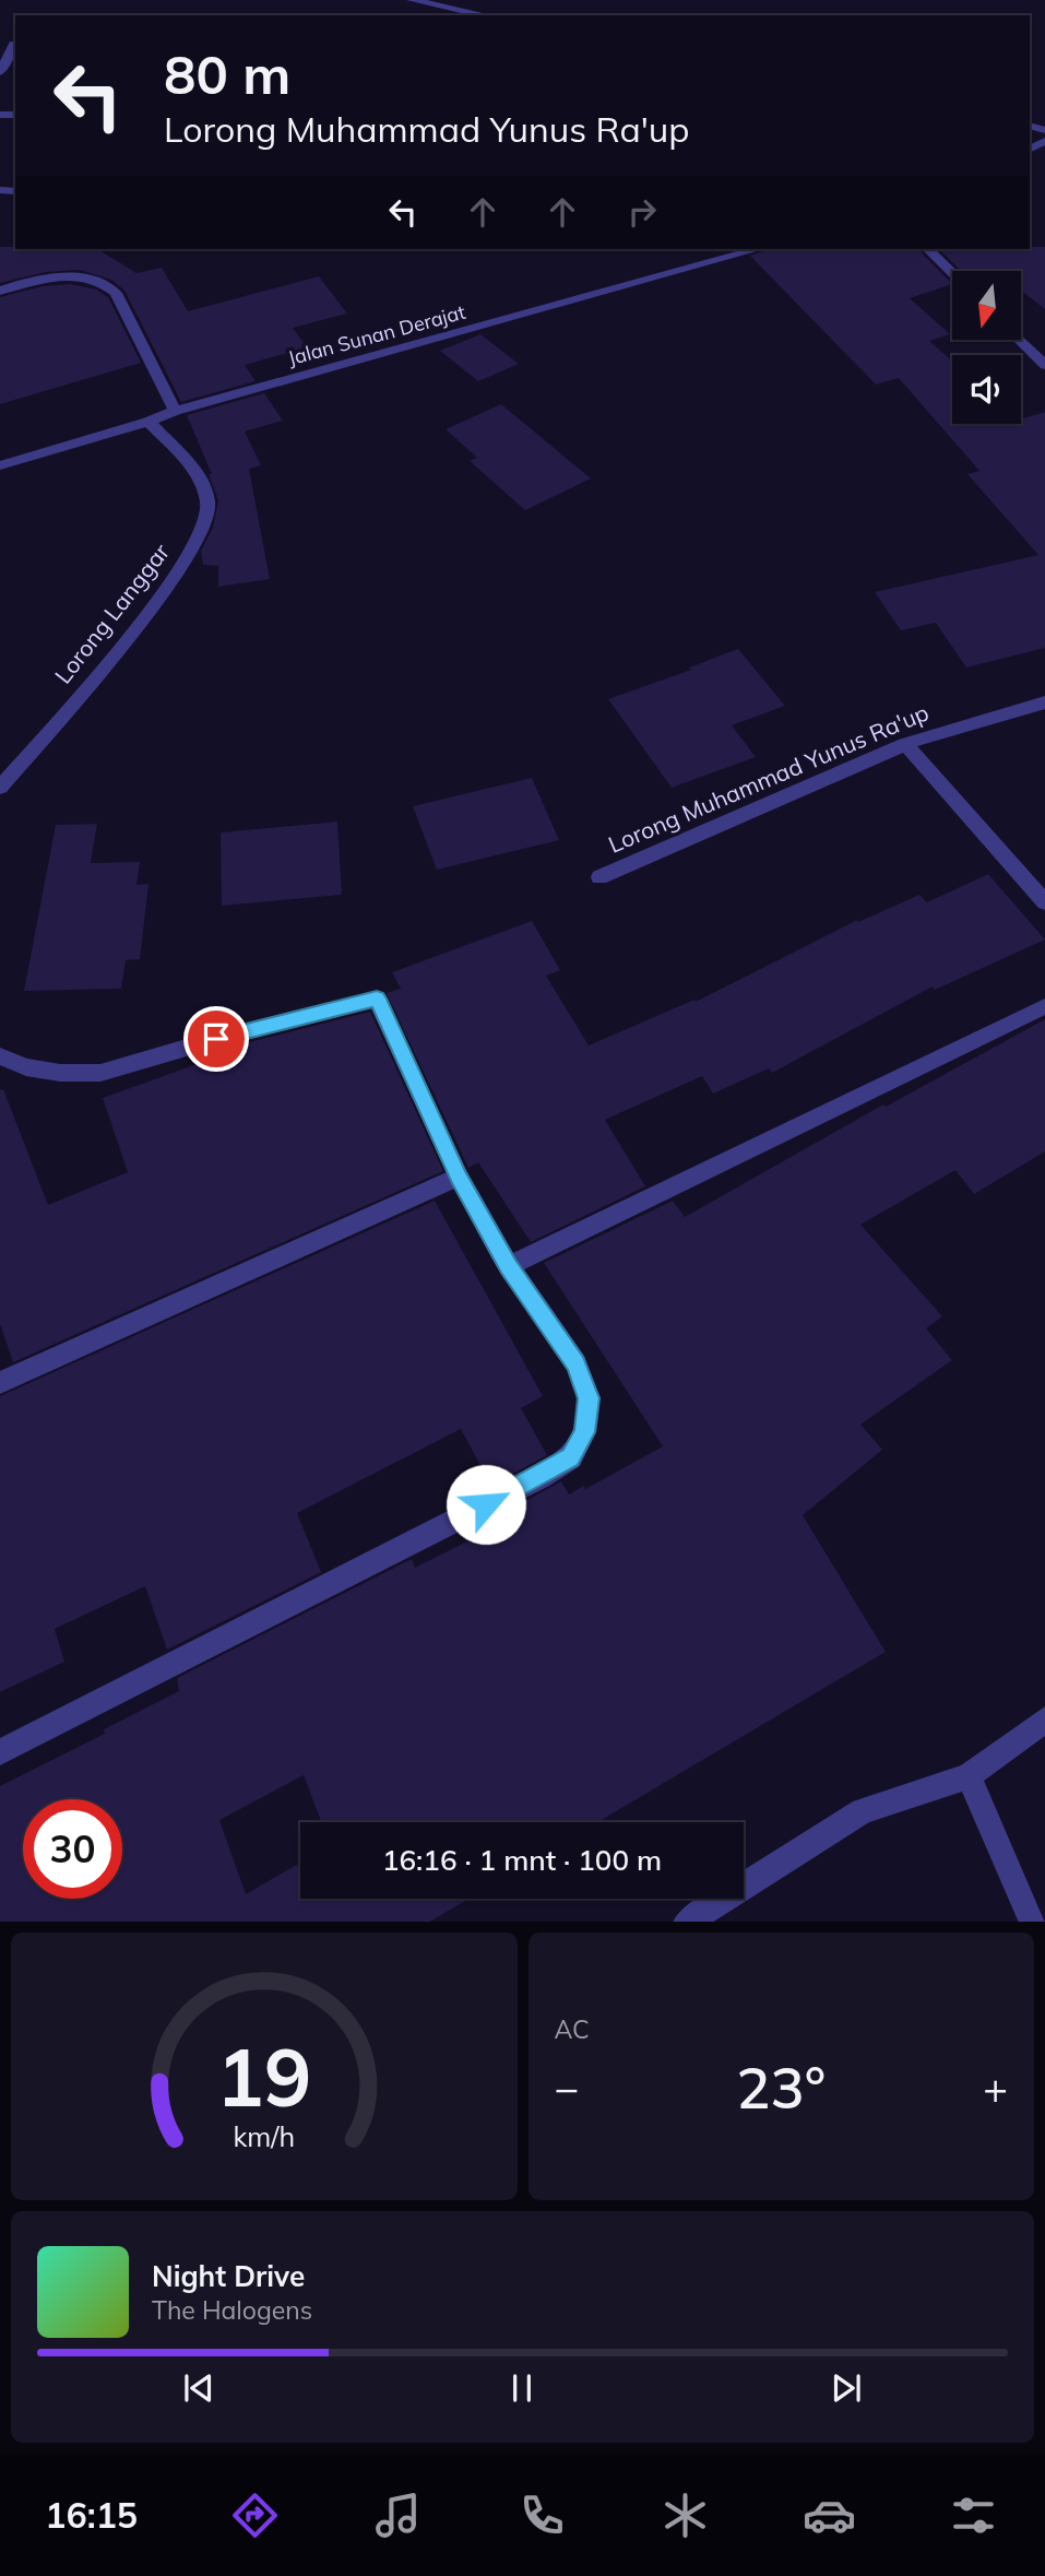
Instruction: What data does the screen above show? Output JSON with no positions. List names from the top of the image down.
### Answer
{
  "streets": {
    "street": ["Jalan Sunan Derajat", "Lorong Langgar", "Lorong Muhammad Yunus Ra'up"]
  },
  "crossings": [
    ["Jalan Sunan Derajat", "Lorong Langgar"]
  ],
  "north": "bottom",
  "page": {
    "turn": ["80 m", "Lorong Muhammad Yunus Ra'up"],
    "limit": "30",
    "trip": "16:16 · 1 mnt · 100 m",
    "tile": "AC",
    "heat": ["−", "23°", "+"],
    "song": ["Night Drive", "The Halogens"],
    "tabs": "16:15",
    "gauge": ["19", "km/h"]
  }
}
